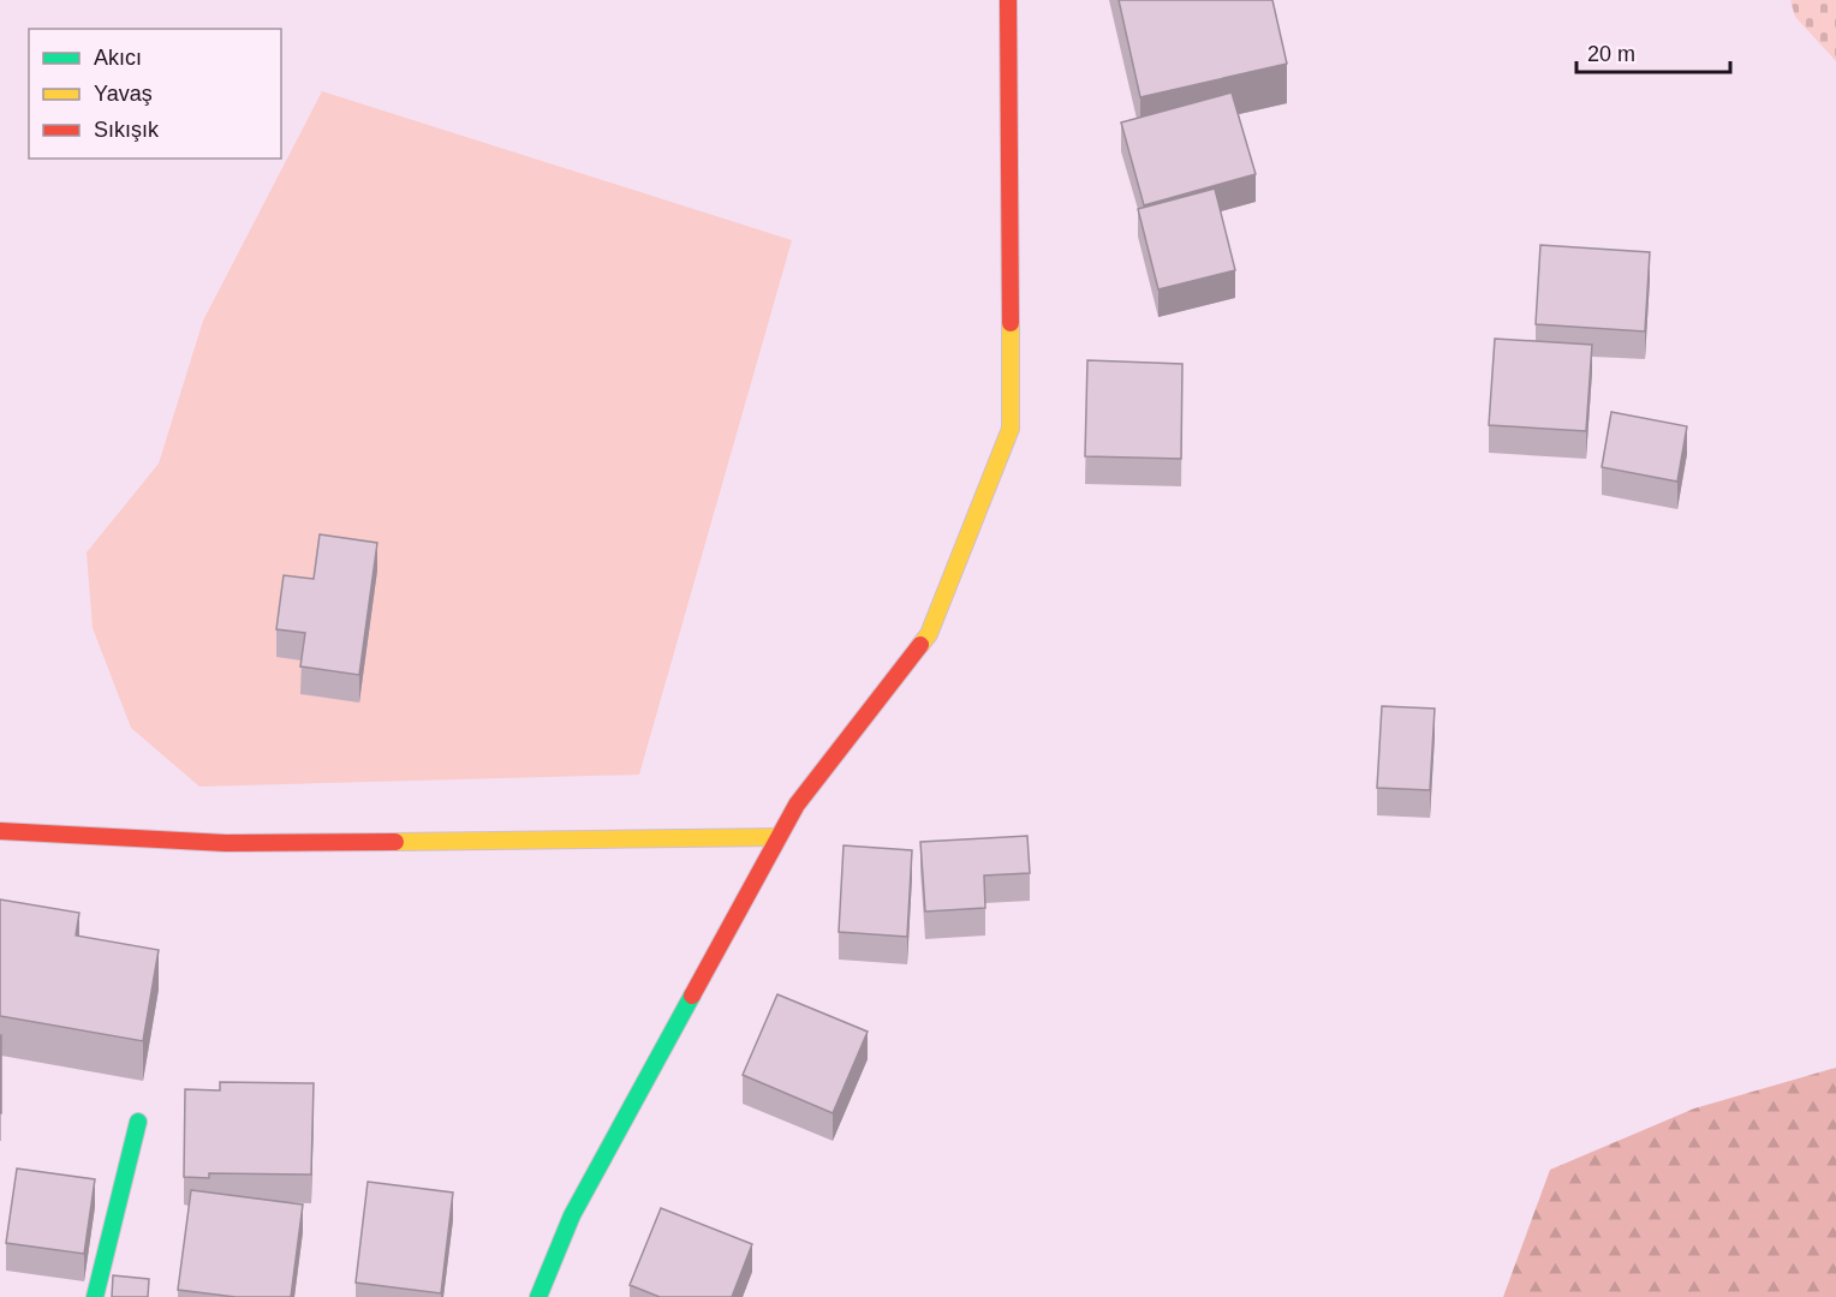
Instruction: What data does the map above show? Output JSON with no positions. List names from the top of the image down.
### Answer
{
  "legend": ["Akıcı", "Yavaş", "Sıkışık"],
  "scale_bar": "20 m"
}
